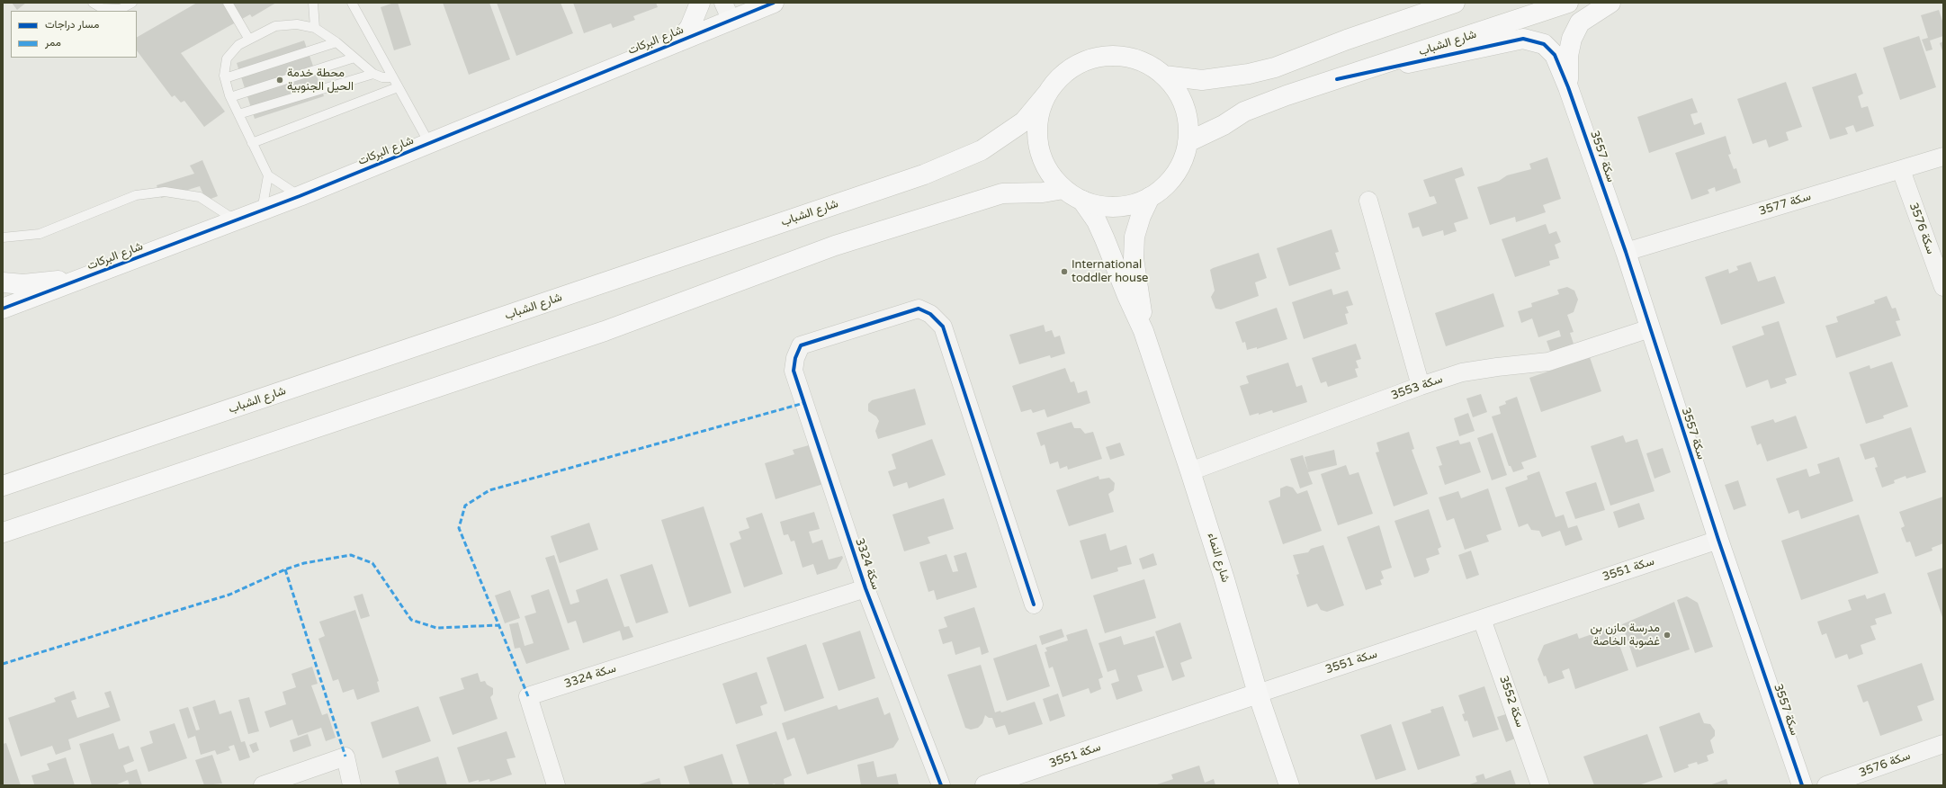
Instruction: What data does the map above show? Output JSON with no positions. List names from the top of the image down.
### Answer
{
  "streets": {
    "main road": [
      "شارع البركات",
      "شارع الشباب",
      "سكة 3557",
      "شارع النماء",
      "سكة 3551"
    ],
    "street": [
      "سكة 3577",
      "سكة 3576",
      "سكة 3553",
      "سكة 3324",
      "سكة 3552"
    ]
  },
  "crossings": [
    ["شارع الشباب", "سكة 3557"],
    ["سكة 3557", "سكة 3577"],
    ["سكة 3557", "سكة 3553"],
    ["سكة 3557", "سكة 3551"],
    ["سكة 3577", "سكة 3576"],
    ["سكة 3553", "شارع النماء"],
    ["شارع النماء", "سكة 3551"],
    ["سكة 3551", "سكة 3552"]
  ],
  "places": ["محطة خدمة الحيل الجنوبية", "International toddler house", "مدرسة مازن بن غضوبة الخاصة"],
  "legend": ["مسار دراجات", "ممر"]
}
